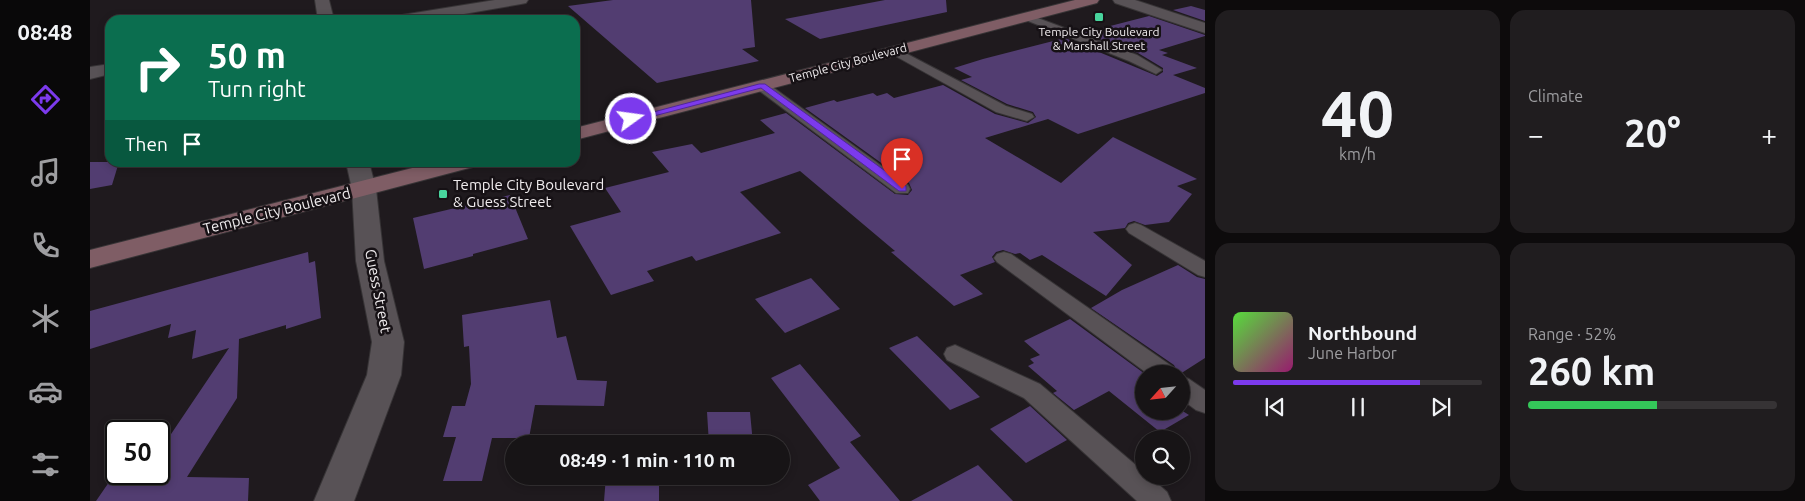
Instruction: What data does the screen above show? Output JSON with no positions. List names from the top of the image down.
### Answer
{
  "streets": {
    "main road": ["Temple City Boulevard"],
    "street": ["Guess Street"]
  },
  "crossings": [
    ["Temple City Boulevard", "Guess Street"]
  ],
  "places": {
    "transit": ["Temple City Boulevard & Marshall Street", "Temple City Boulevard & Guess Street"]
  },
  "north": "bottom left",
  "page": {
    "tabs": "08:48",
    "tile": [
      ["40", "km/h"],
      "Climate",
      ["Range · 52%", "260 km"]
    ],
    "turn": ["50 m", "Turn right"],
    "heat": ["−", "20°", "+"],
    "then": "Then",
    "song": ["Northbound", "June Harbor"],
    "limit": "50",
    "trip": "08:49 · 1 min · 110 m"
  }
}
